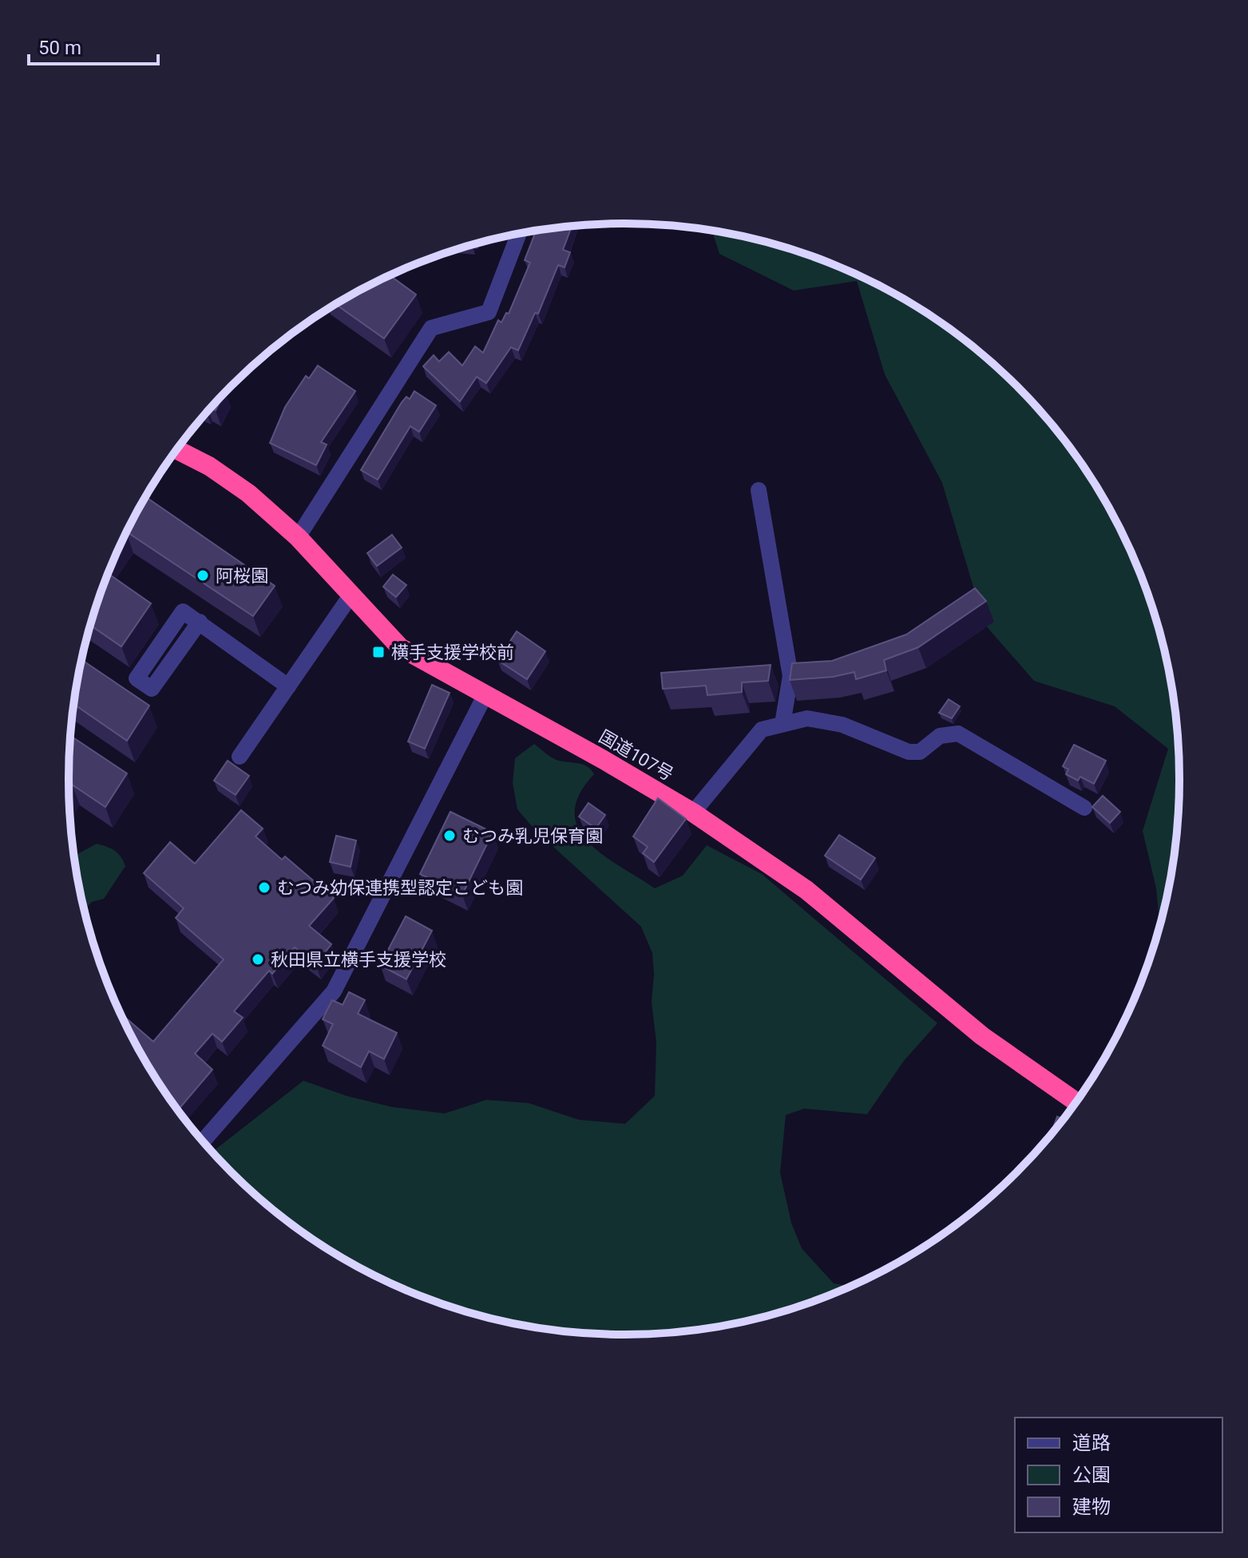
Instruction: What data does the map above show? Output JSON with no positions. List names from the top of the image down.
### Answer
{
  "streets": {
    "highway": ["国道107号"]
  },
  "places": {
    "other": [
      "阿桜園",
      "むつみ乳児保育園",
      "むつみ幼保連携型認定こども園",
      "秋田県立横手支援学校"
    ],
    "transit": ["横手支援学校前"]
  },
  "legend": ["道路", "公園", "建物"],
  "scale_bar": "50 m"
}
